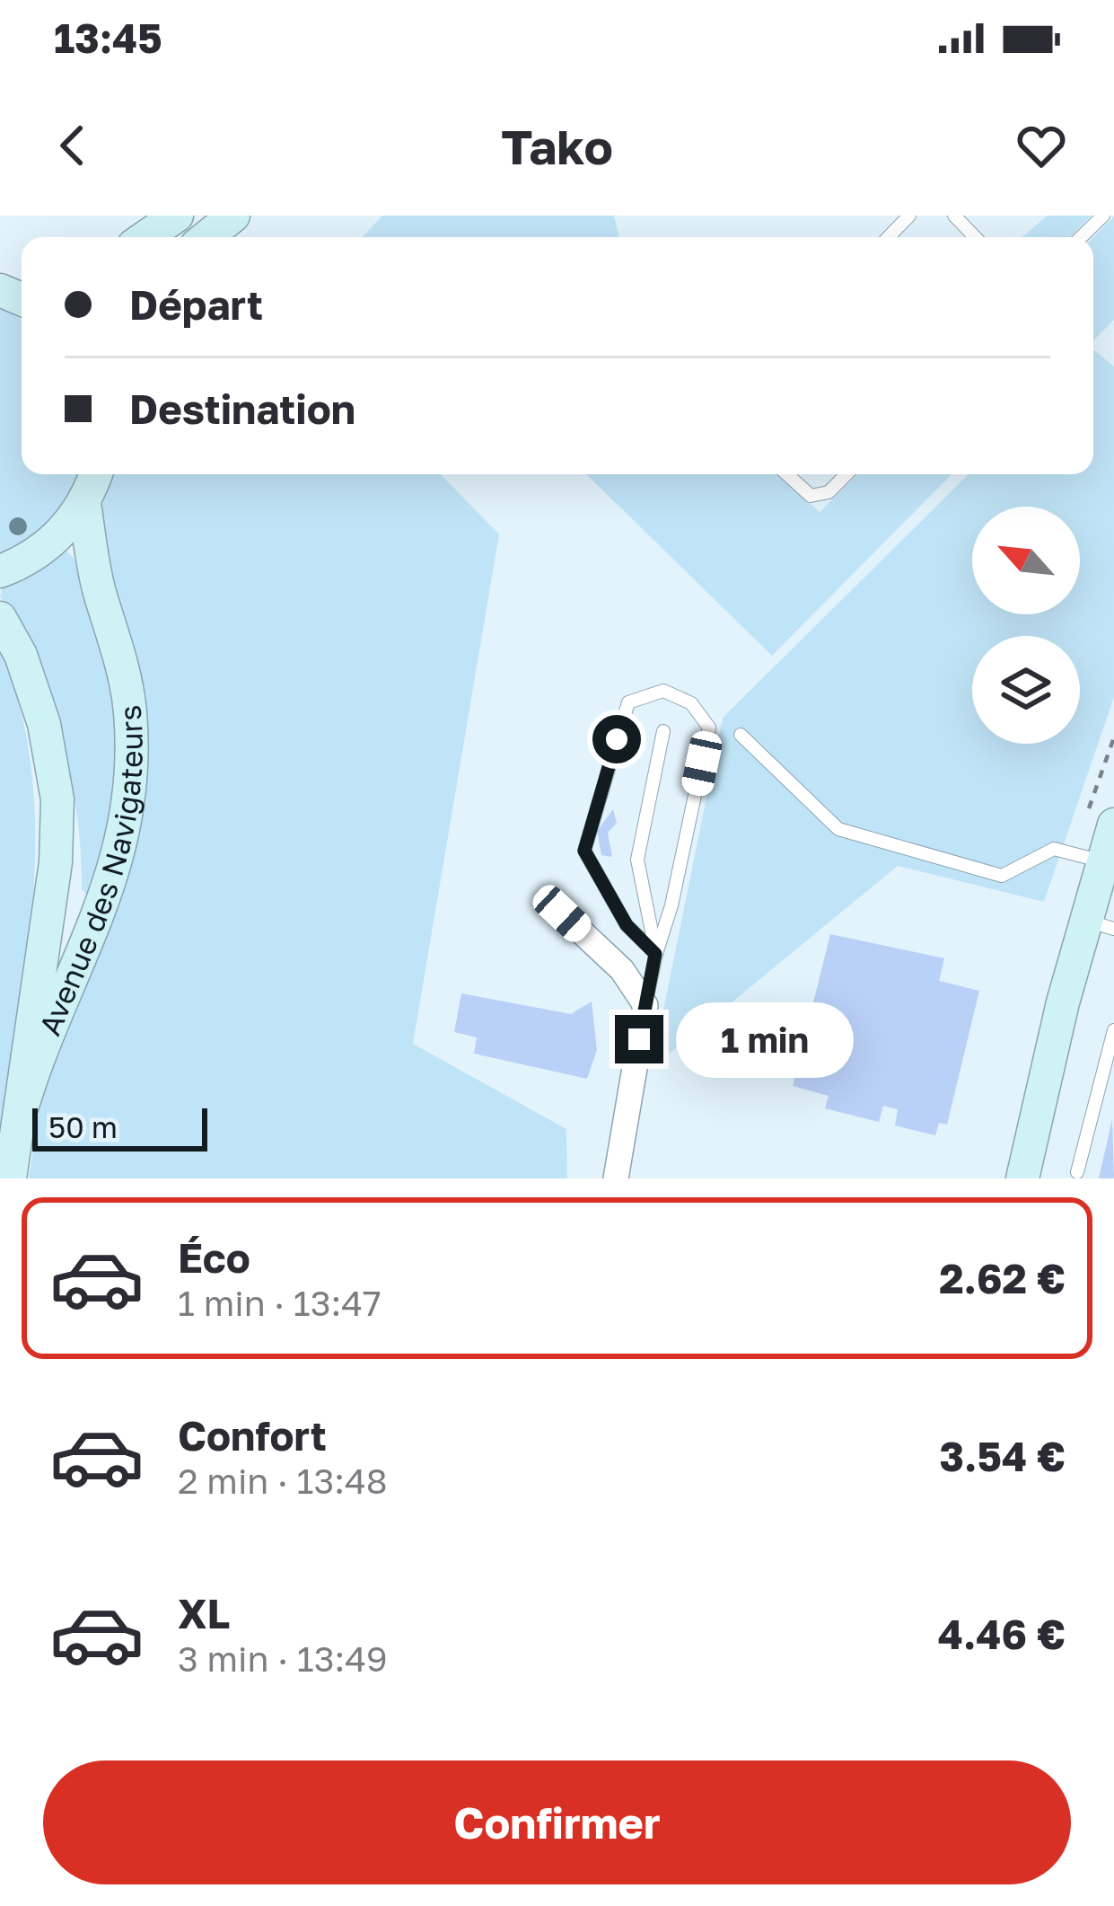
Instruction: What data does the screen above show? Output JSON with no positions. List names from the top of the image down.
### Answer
{
  "streets": {
    "main road": ["Avenue des Navigateurs"]
  },
  "scale_bar": "50 m",
  "north": "top left",
  "page": {
    "status": "13:45",
    "header": "Tako",
    "banner": ["Départ", "Destination"],
    "bubble": "1 min",
    "scale": "50 m",
    "list": [
      {
        "name": "Éco",
        "note": "1 min · 13:47",
        "value": "2.62 €"
      },
      {
        "name": "Confort",
        "note": "2 min · 13:48",
        "value": "3.54 €"
      },
      {
        "name": "XL",
        "note": "3 min · 13:49",
        "value": "4.46 €"
      }
    ],
    "buttons": "Confirmer"
  }
}
